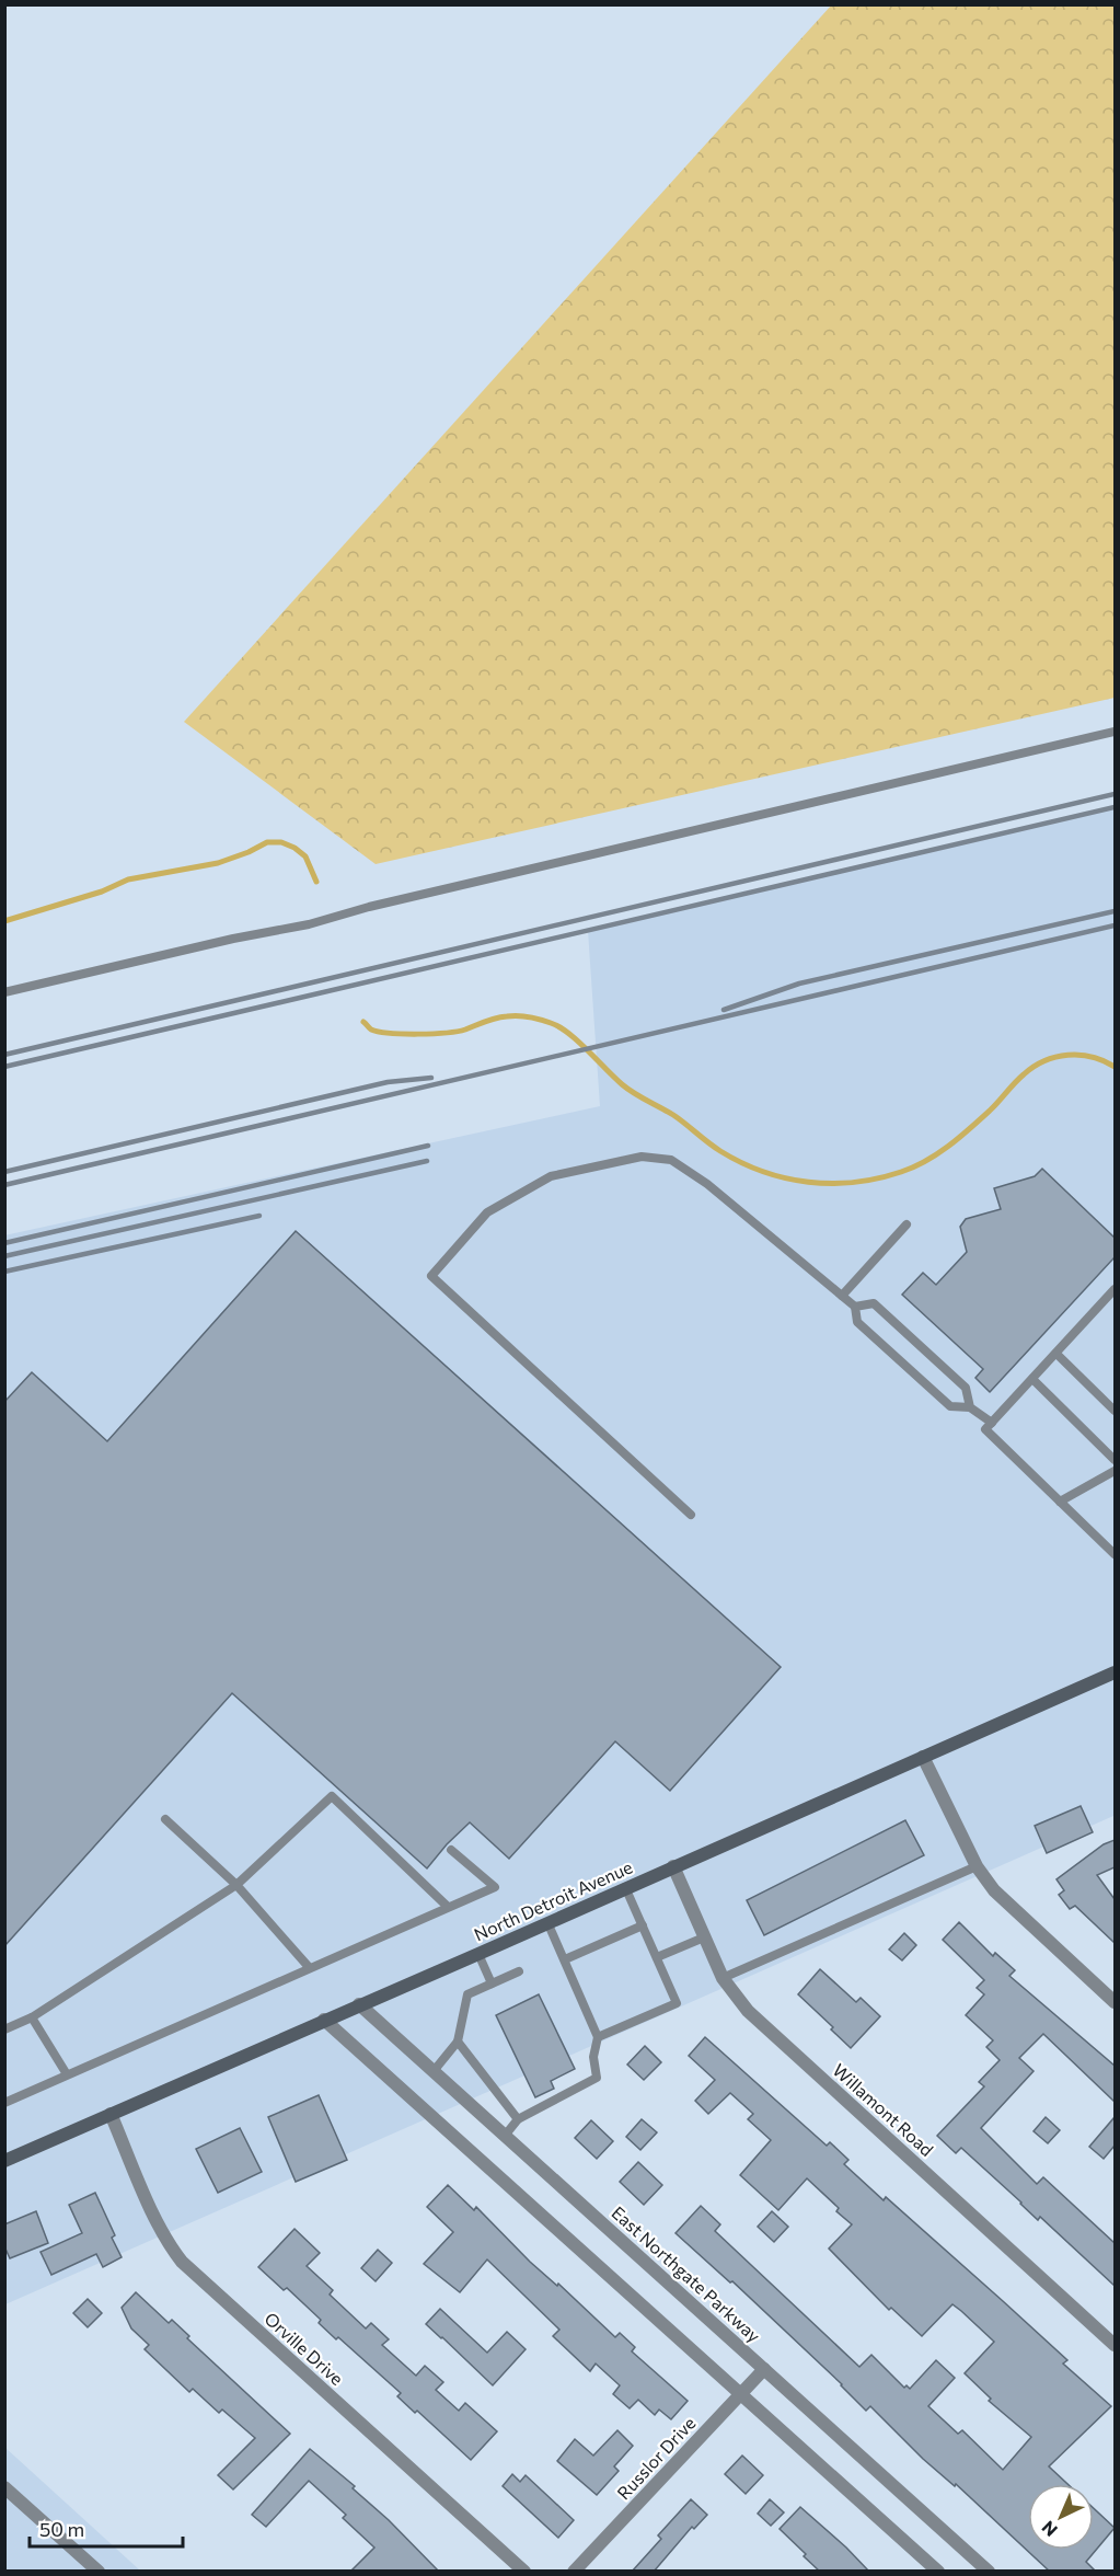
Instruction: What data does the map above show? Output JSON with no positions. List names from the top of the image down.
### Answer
{
  "streets": {
    "main road": ["North Detroit Avenue"],
    "street": [
      "Willamont Road",
      "East Northgate Parkway",
      "Orville Drive",
      "Russlor Drive"
    ]
  },
  "crossings": [
    ["North Detroit Avenue", "Willamont Road"],
    ["North Detroit Avenue", "East Northgate Parkway"],
    ["North Detroit Avenue", "Orville Drive"],
    ["East Northgate Parkway", "Russlor Drive"]
  ],
  "scale_bar": "50 m",
  "north": "bottom left"
}
